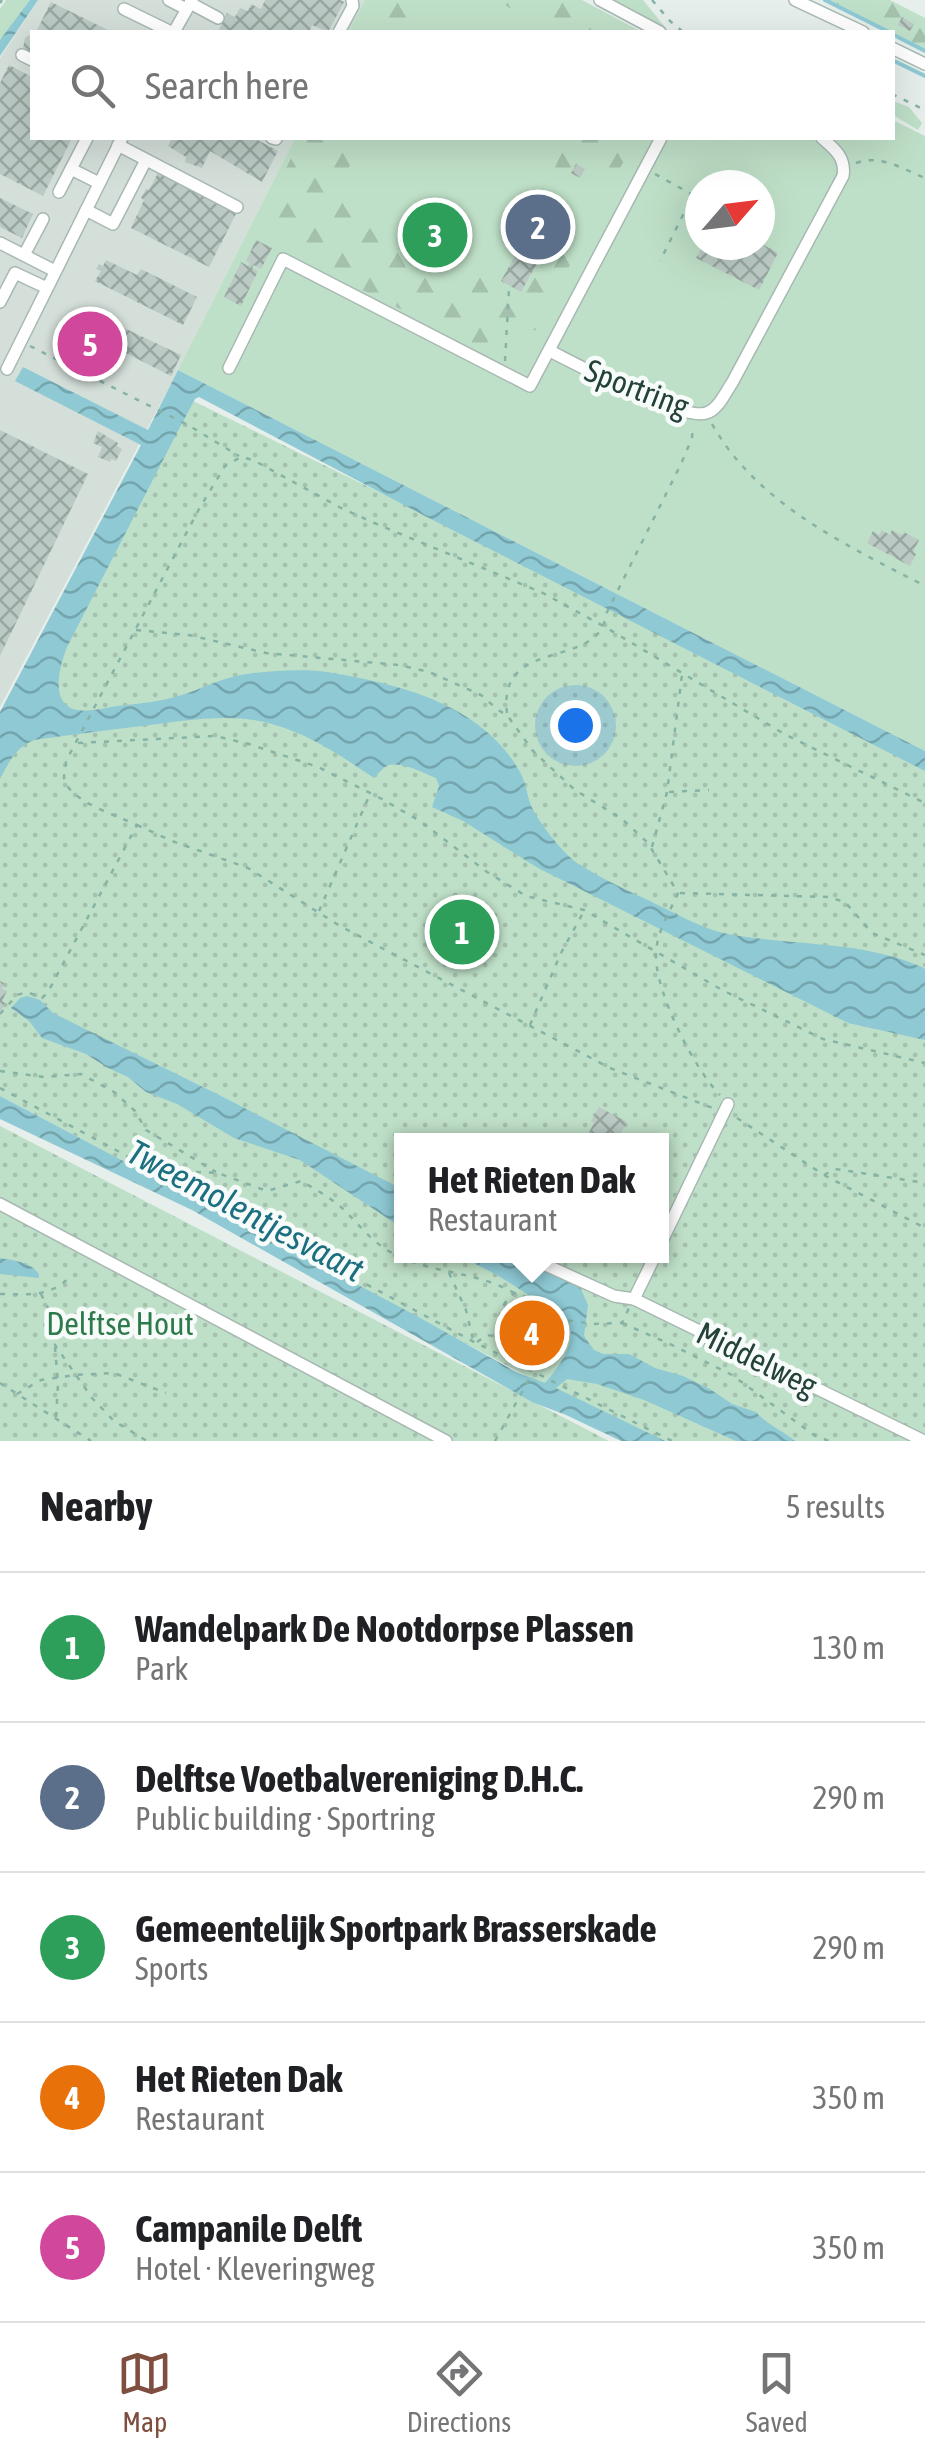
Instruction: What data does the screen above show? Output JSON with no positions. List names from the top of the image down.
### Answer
{
  "streets": {
    "street": ["Sportring", "Middelweg"]
  },
  "water": ["Tweemolentjesvaart"],
  "parks": ["Delftse Hout"],
  "north": "top right",
  "page": {
    "search": "Search here",
    "pins": [
      "2",
      "3",
      "5",
      "1",
      "4"
    ],
    "popup": ["Het Rieten Dak", "Restaurant"],
    "heading": ["Nearby", "5 results"],
    "list": [
      {
        "mark": "1",
        "name": "Wandelpark De Nootdorpse Plassen",
        "note": "Park",
        "value": "130 m"
      },
      {
        "mark": "2",
        "name": "Delftse Voetbalvereniging D.H.C.",
        "note": "Public building · Sportring",
        "value": "290 m"
      },
      {
        "mark": "3",
        "name": "Gemeentelijk Sportpark Brasserskade",
        "note": "Sports",
        "value": "290 m"
      },
      {
        "mark": "4",
        "name": "Het Rieten Dak",
        "note": "Restaurant",
        "value": "350 m"
      },
      {
        "mark": "5",
        "name": "Campanile Delft",
        "note": "Hotel · Kleveringweg",
        "value": "350 m"
      }
    ],
    "nav": ["Map", "Directions", "Saved"]
  }
}
